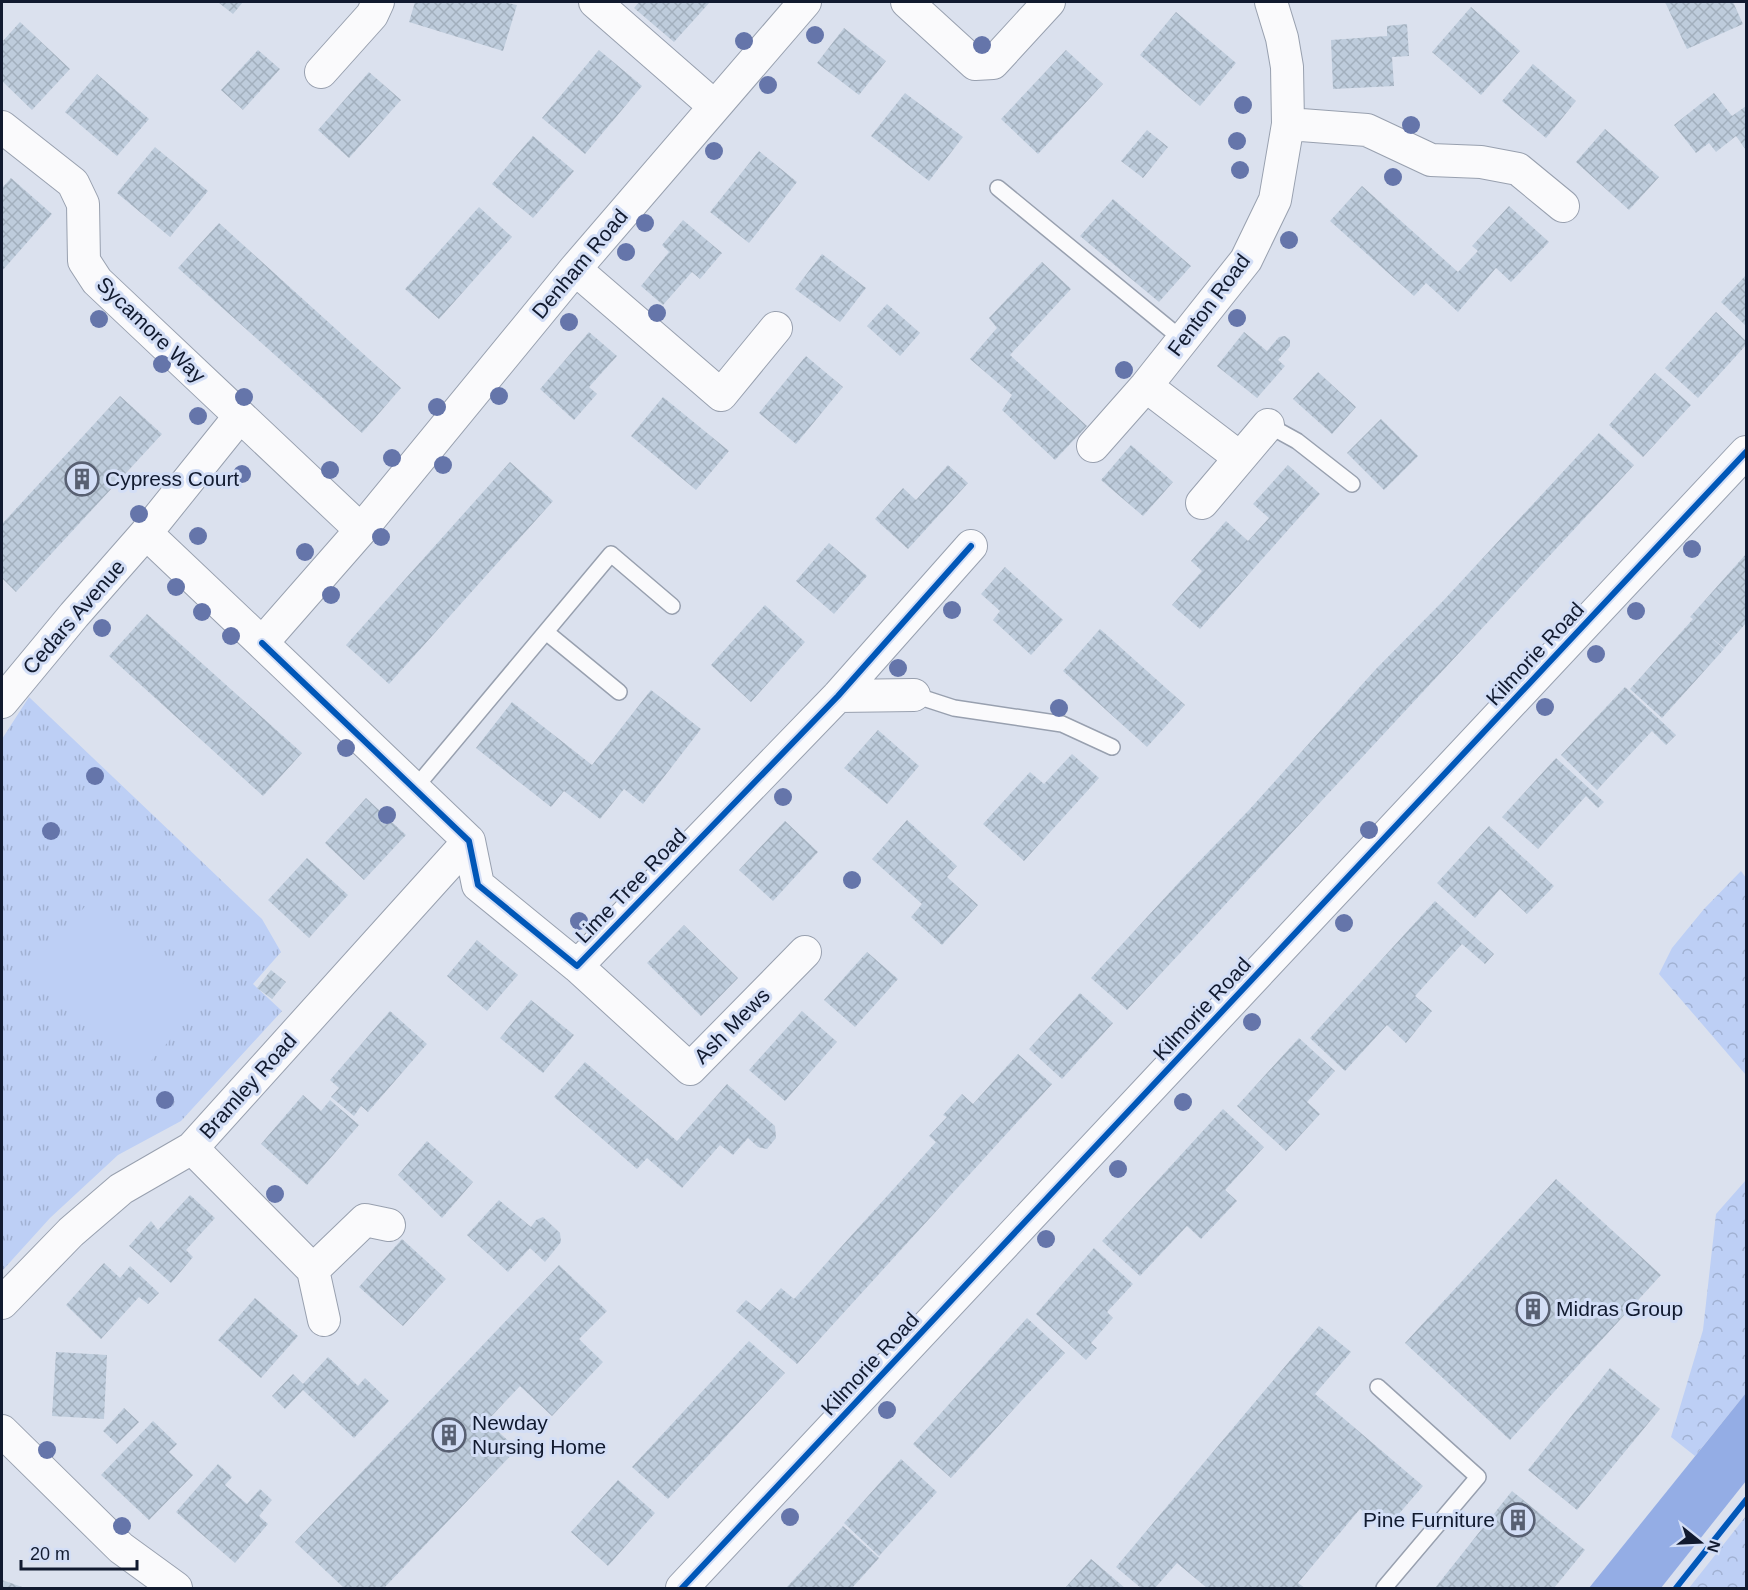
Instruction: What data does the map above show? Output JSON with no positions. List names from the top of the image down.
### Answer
{
  "streets": {
    "street": [
      "Denham Road",
      "Fenton Road",
      "Sycamore Way",
      "Cedars Avenue",
      "Kilmorie Road",
      "Lime Tree Road",
      "Ash Mews",
      "Bramley Road"
    ]
  },
  "crossings": [
    ["Denham Road", "Sycamore Way"],
    ["Sycamore Way", "Cedars Avenue"],
    ["Lime Tree Road", "Ash Mews"],
    ["Lime Tree Road", "Bramley Road"]
  ],
  "places": {
    "building": [
      "Cypress Court",
      "Midras Group",
      "Newday Nursing Home",
      "Pine Furniture"
    ]
  },
  "scale_bar": "20 m",
  "north": "right"
}
